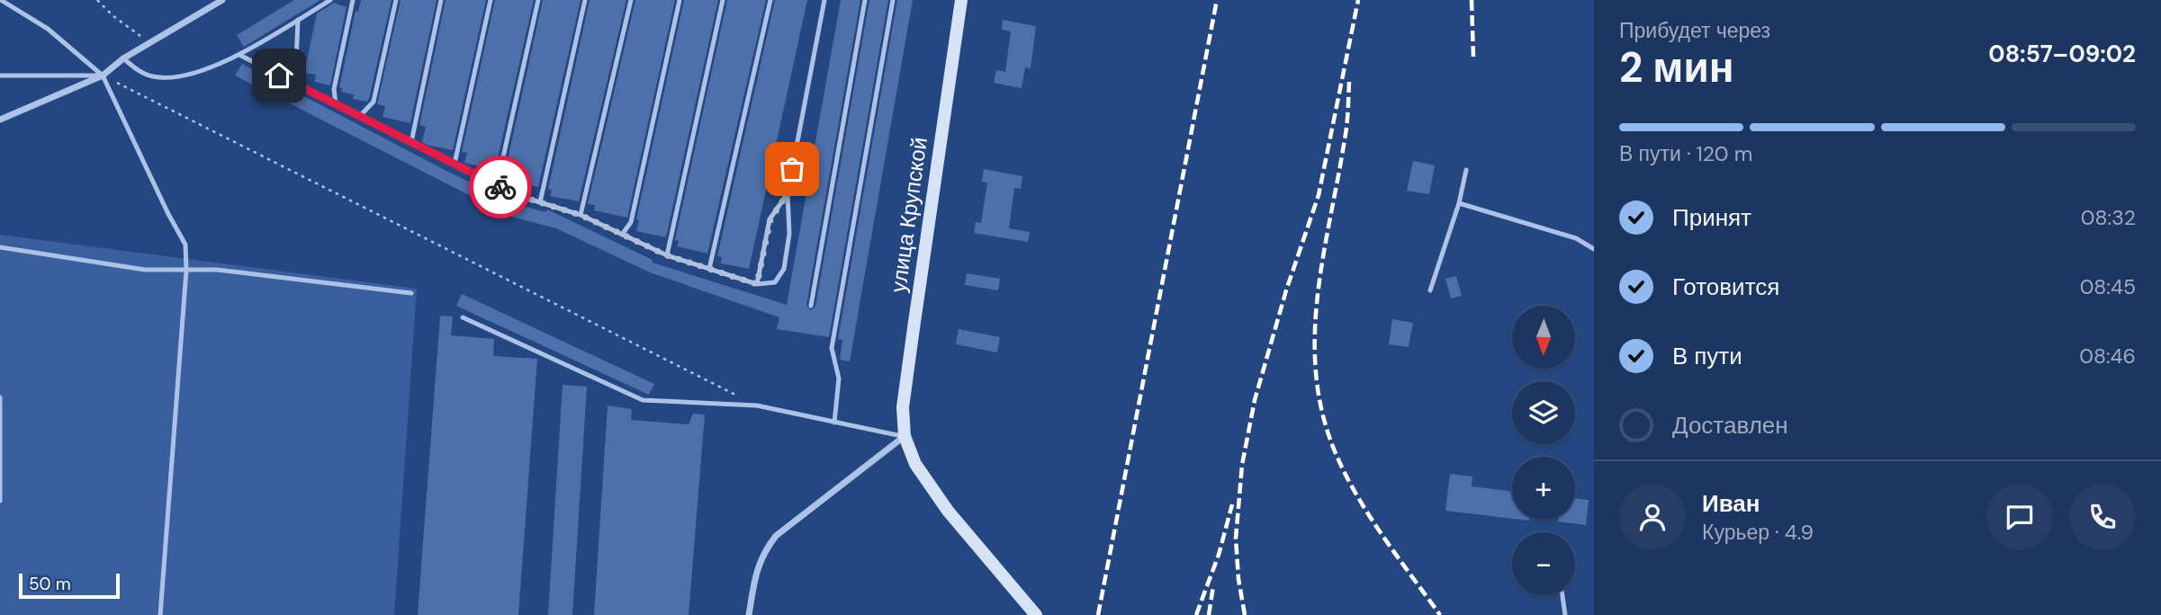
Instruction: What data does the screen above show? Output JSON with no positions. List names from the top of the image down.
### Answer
{
  "streets": {
    "main road": ["улица Крупской"]
  },
  "scale_bar": "50 m",
  "north": "bottom",
  "page": {
    "heading": ["2 мин", "Прибудет через", "08:57–09:02"],
    "panel": ["Иван", "Курьер · 4.9"],
    "bar": "В пути · 120 m",
    "list": [
      ["Принят", "08:32"],
      ["Готовится", "08:45"],
      ["В пути", "08:46"],
      "Доставлен"
    ],
    "map_buttons": ["+", "−"],
    "scale": "50 m"
  }
}
